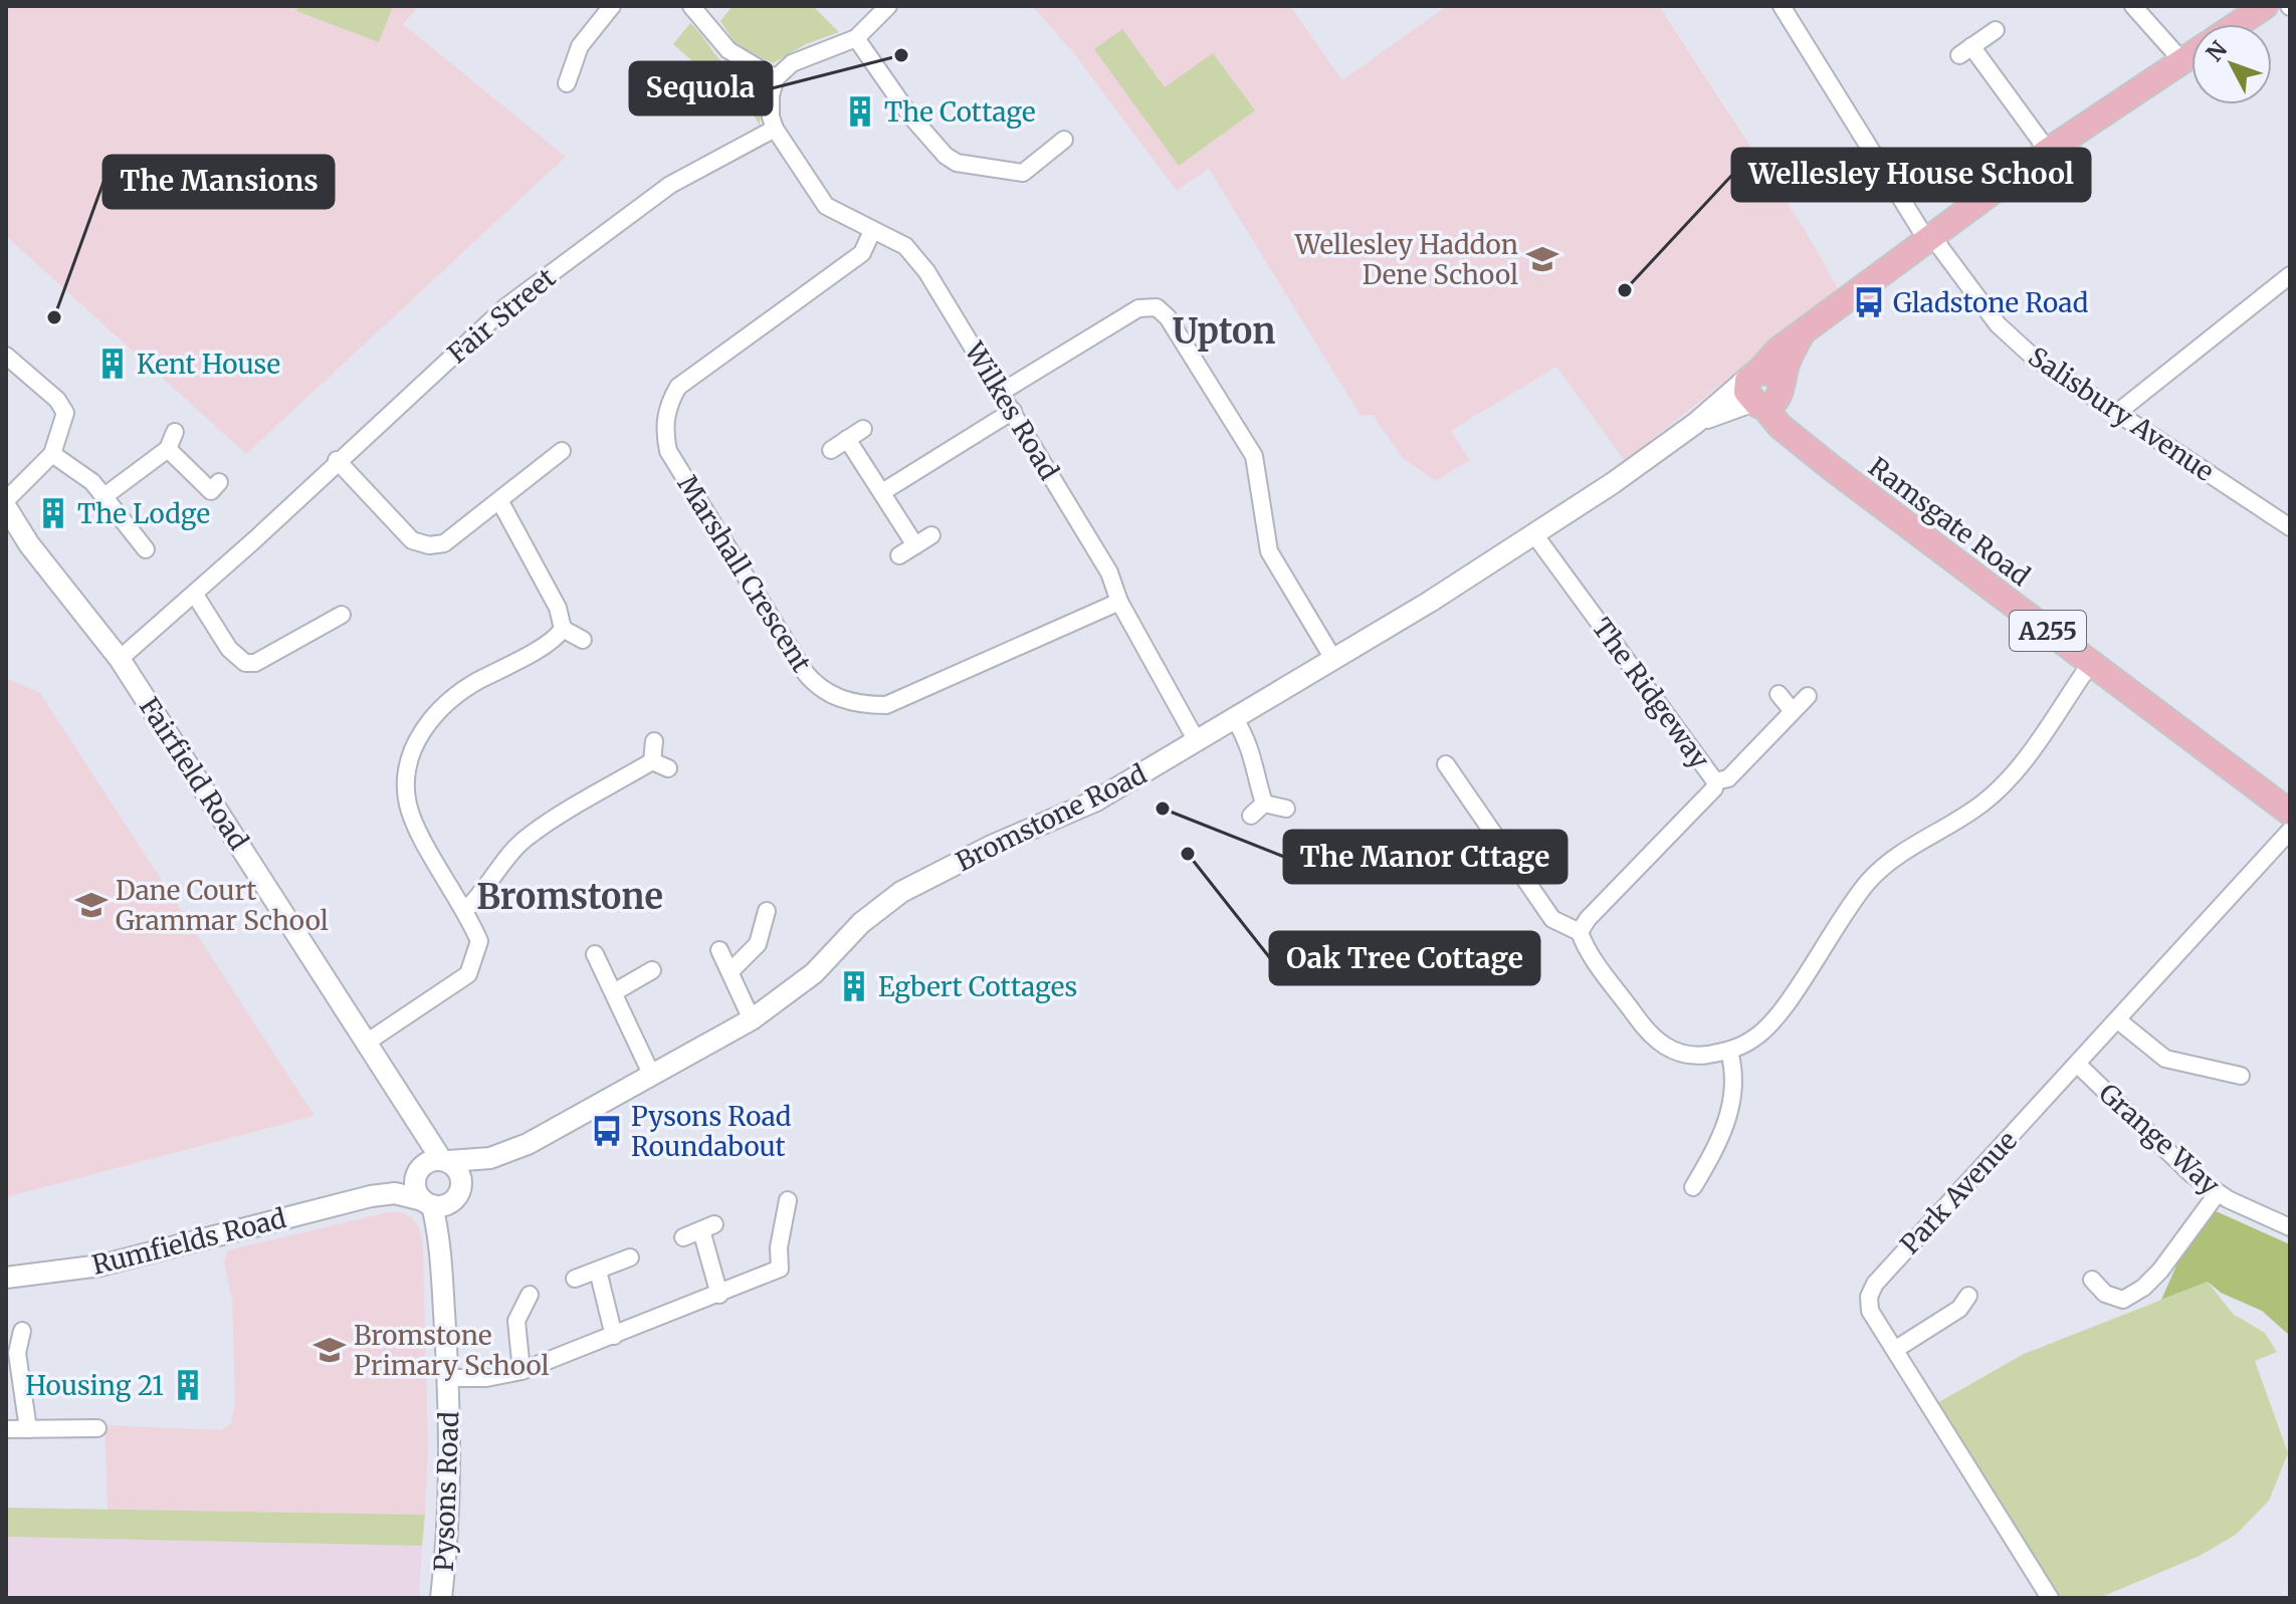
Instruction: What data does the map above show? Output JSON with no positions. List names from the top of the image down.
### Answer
{
  "streets": {
    "main road": ["Ramsgate Road", "A255"],
    "street": [
      "Fair Street",
      "Wilkes Road",
      "Salisbury Avenue",
      "Marshall Crescent",
      "The Ridgeway",
      "Fairfield Road",
      "Bromstone Road",
      "Grange Way",
      "Park Avenue",
      "Rumfields Road",
      "Pysons Road"
    ]
  },
  "crossings": [
    ["Fair Street", "Wilkes Road"],
    ["Fair Street", "Fairfield Road"],
    ["Wilkes Road", "Marshall Crescent"],
    ["Wilkes Road", "Bromstone Road"],
    ["Ramsgate Road", "Bromstone Road"],
    ["The Ridgeway", "Bromstone Road"],
    ["Fairfield Road", "Bromstone Road"],
    ["Fairfield Road", "Rumfields Road"],
    ["Fairfield Road", "Pysons Road"],
    ["Bromstone Road", "Rumfields Road"],
    ["Bromstone Road", "Pysons Road"],
    ["Grange Way", "Park Avenue"],
    ["Rumfields Road", "Pysons Road"]
  ],
  "districts": ["Upton", "Bromstone"],
  "places": {
    "other": [
      "Sequola",
      "Wellesley House School",
      "The Mansions",
      "The Manor Cttage",
      "Oak Tree Cottage"
    ],
    "building": [
      "The Cottage",
      "Kent House",
      "The Lodge",
      "Egbert Cottages",
      "Housing 21"
    ],
    "school or university": ["Wellesley Haddon Dene School", "Dane Court Grammar School", "Bromstone Primary School"],
    "bus stop": ["Gladstone Road", "Pysons Road Roundabout"]
  },
  "north": "top left"
}
